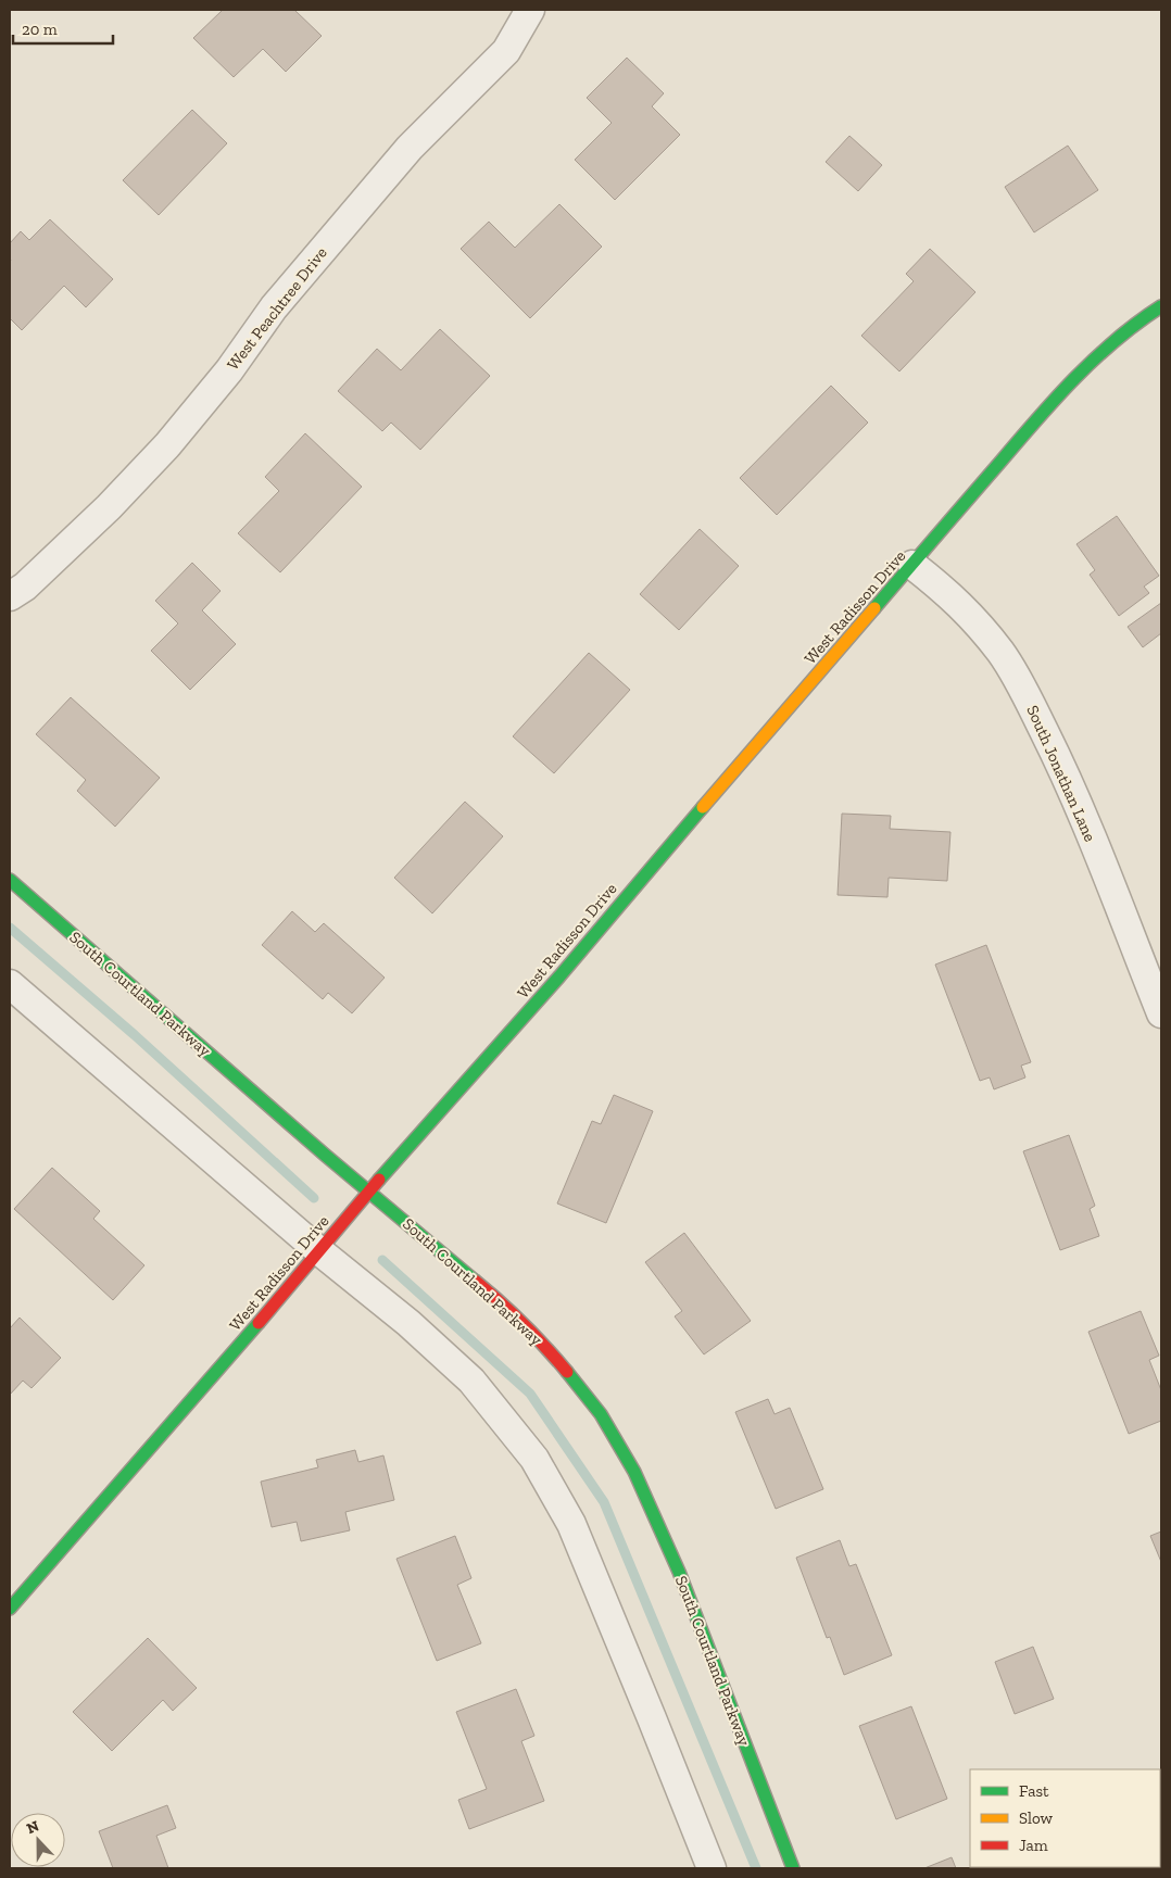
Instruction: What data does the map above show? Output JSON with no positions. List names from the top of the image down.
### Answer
{
  "streets": {
    "street": [
      "West Peachtree Drive",
      "West Radisson Drive",
      "South Jonathan Lane",
      "South Courtland Parkway"
    ]
  },
  "crossings": [
    ["West Radisson Drive", "South Jonathan Lane"],
    ["West Radisson Drive", "South Courtland Parkway"]
  ],
  "legend": ["Fast", "Slow", "Jam"],
  "scale_bar": "20 m",
  "north": "top"
}
